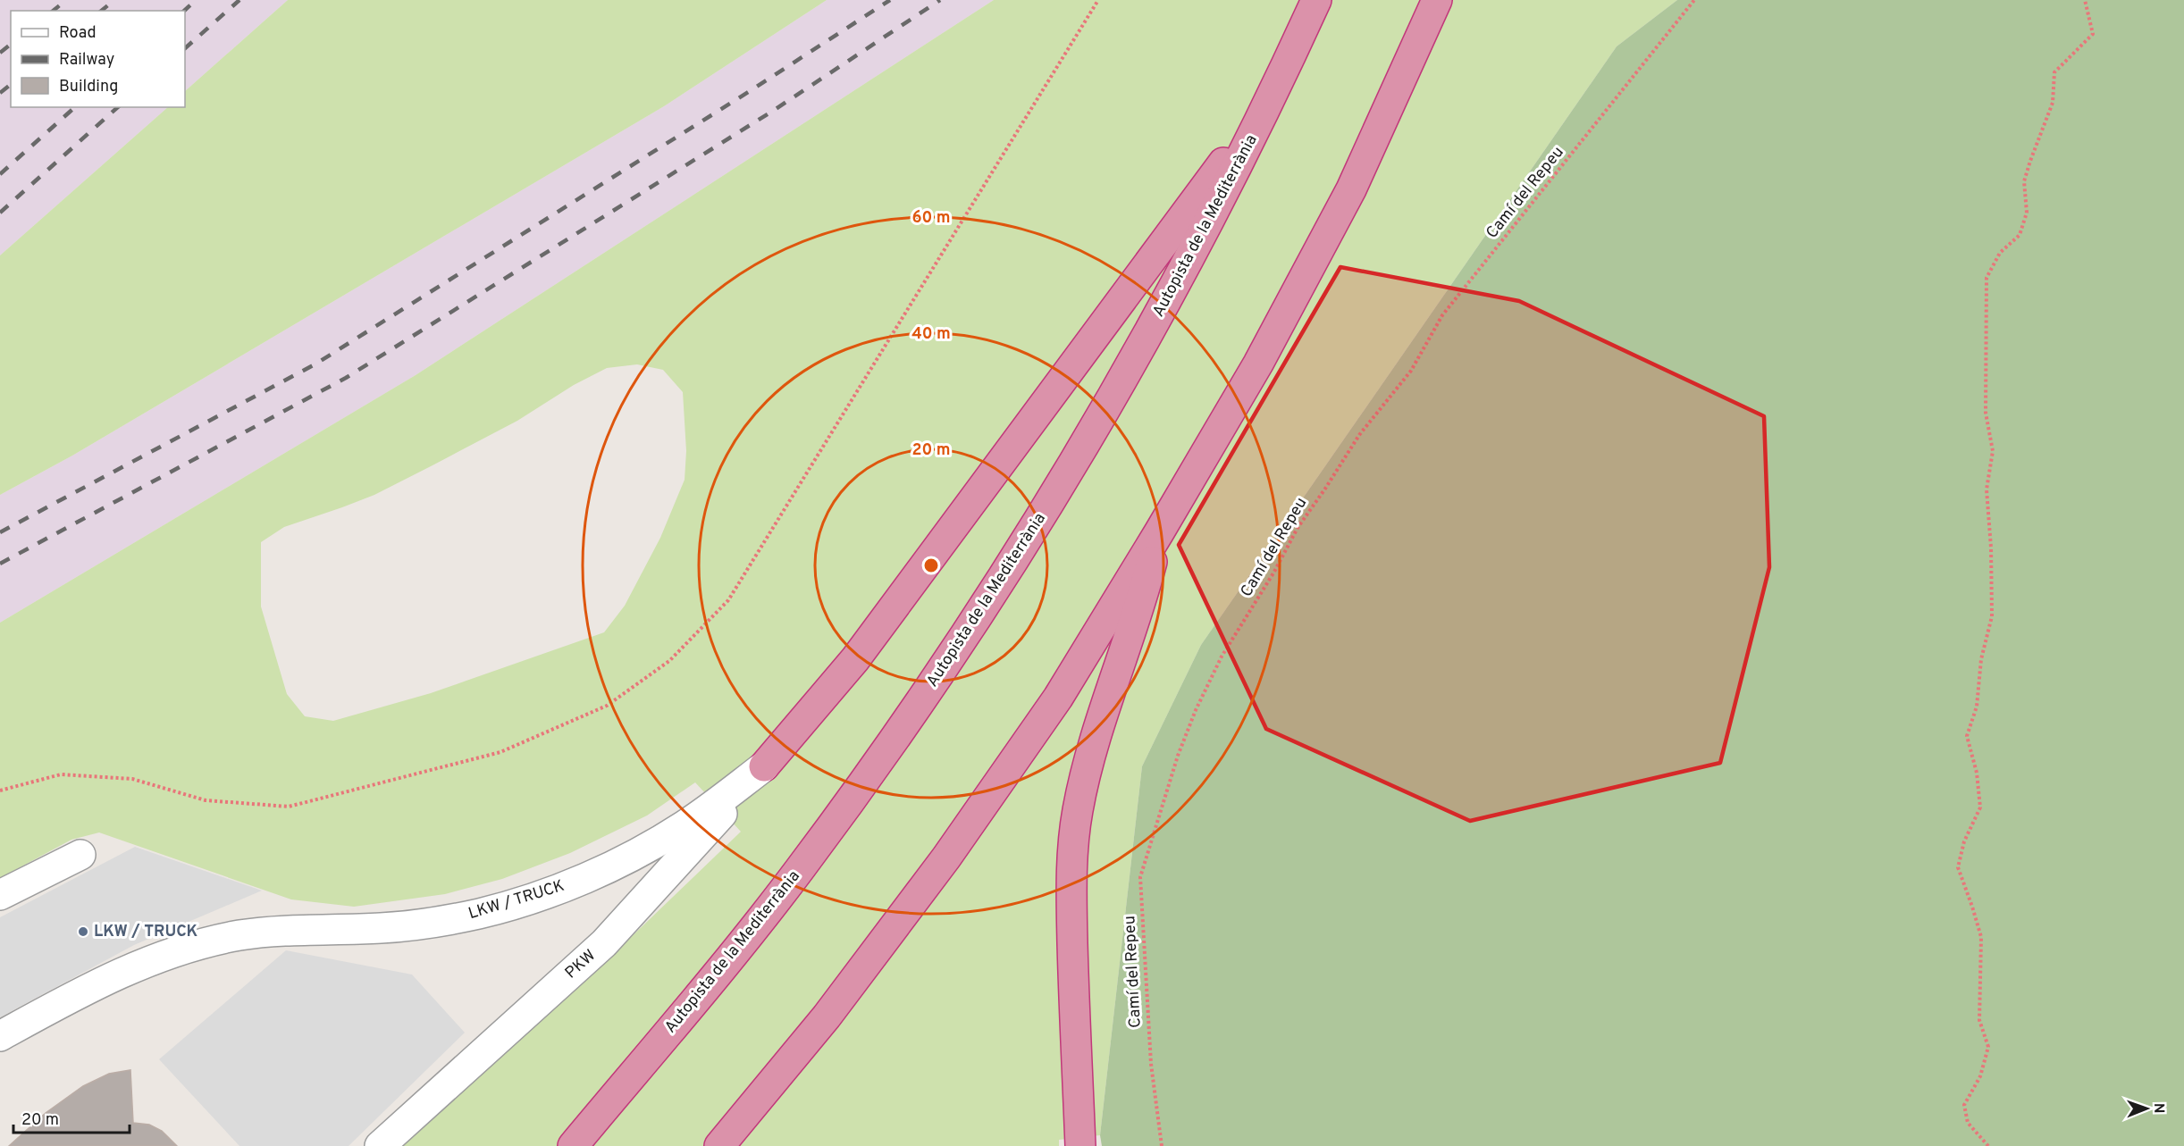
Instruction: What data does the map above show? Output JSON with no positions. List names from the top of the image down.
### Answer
{
  "streets": {
    "highway": ["Autopista de la Mediterrània"],
    "lane": ["LKW / TRUCK", "PKW"],
    "path": ["Camí del Repeu"]
  },
  "crossings": [
    ["LKW / TRUCK", "PKW"]
  ],
  "places": ["LKW / TRUCK"],
  "legend": ["Road", "Railway", "Building"],
  "scale_bar": "20 m",
  "north": "right",
  "rings": ["60 m", "40 m", "20 m"]
}
